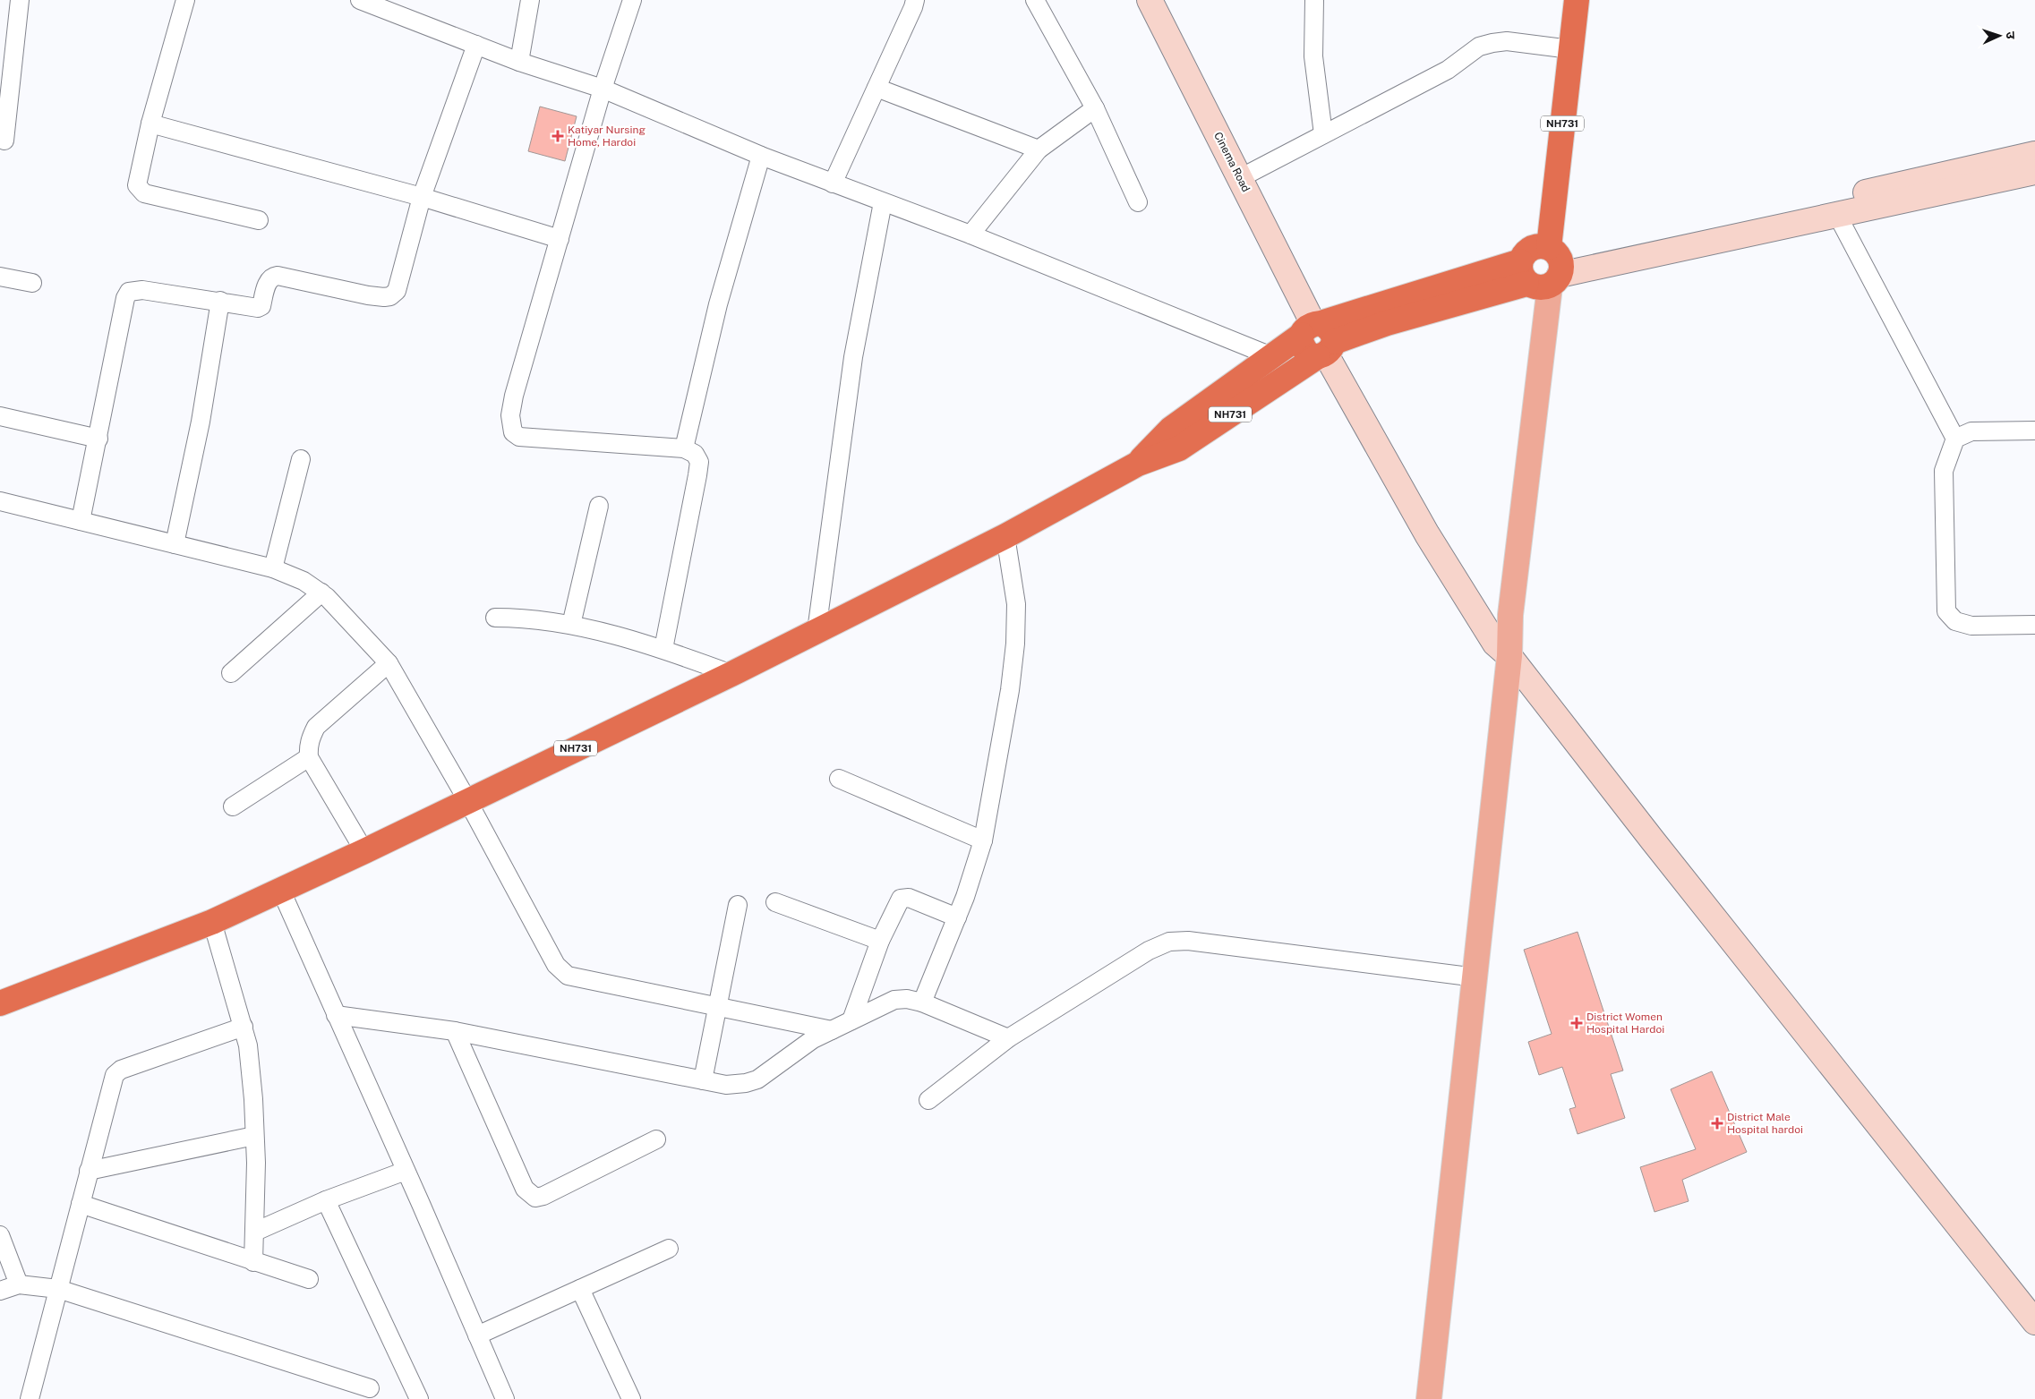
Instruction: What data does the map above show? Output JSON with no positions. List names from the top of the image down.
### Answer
{
  "streets": {
    "highway": ["NH731"],
    "street": ["Cinema Road"]
  },
  "crossings": [
    ["NH731", "Cinema Road"]
  ],
  "places": {
    "health": ["Katiyar Nursing Home, Hardoi", "District Women Hospital Hardoi", "District Male Hospital hardoi"]
  },
  "north": "right"
}
